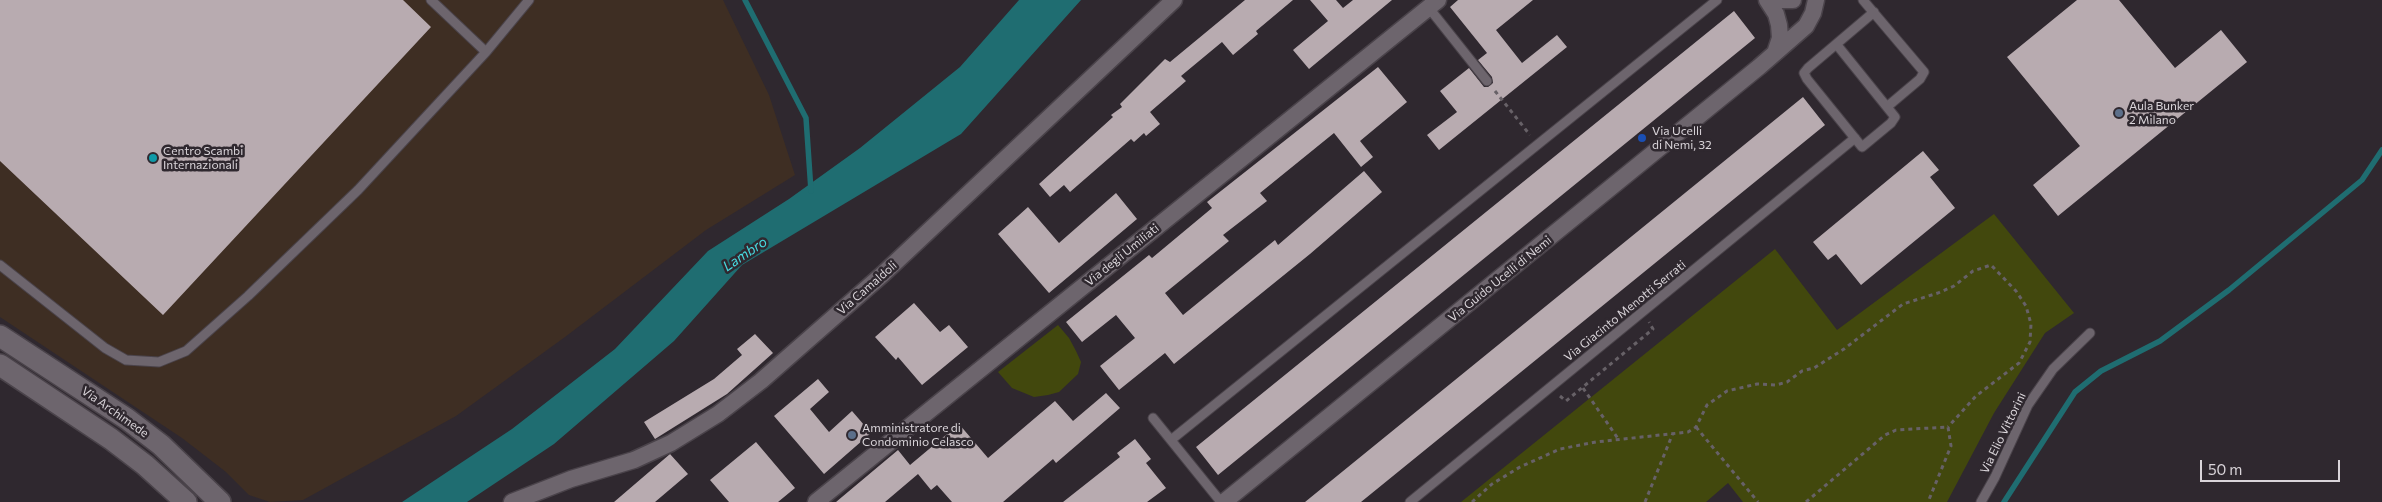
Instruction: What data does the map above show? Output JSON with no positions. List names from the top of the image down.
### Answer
{
  "streets": {
    "street": [
      "Via degli Umiliati",
      "Via Guido Ucelli di Nemi",
      "Via Camaldoli",
      "Via Archimede"
    ],
    "lane": ["Via Giacinto Menotti Serrati", "Via Elio Vittorini"]
  },
  "water": ["Lambro"],
  "places": [
    "Aula Bunker 2 Milano",
    "Via Ucelli di Nemi, 32",
    "Centro Scambi Internazionali",
    "Amministratore di Condominio Celasco"
  ],
  "scale_bar": "50 m"
}
